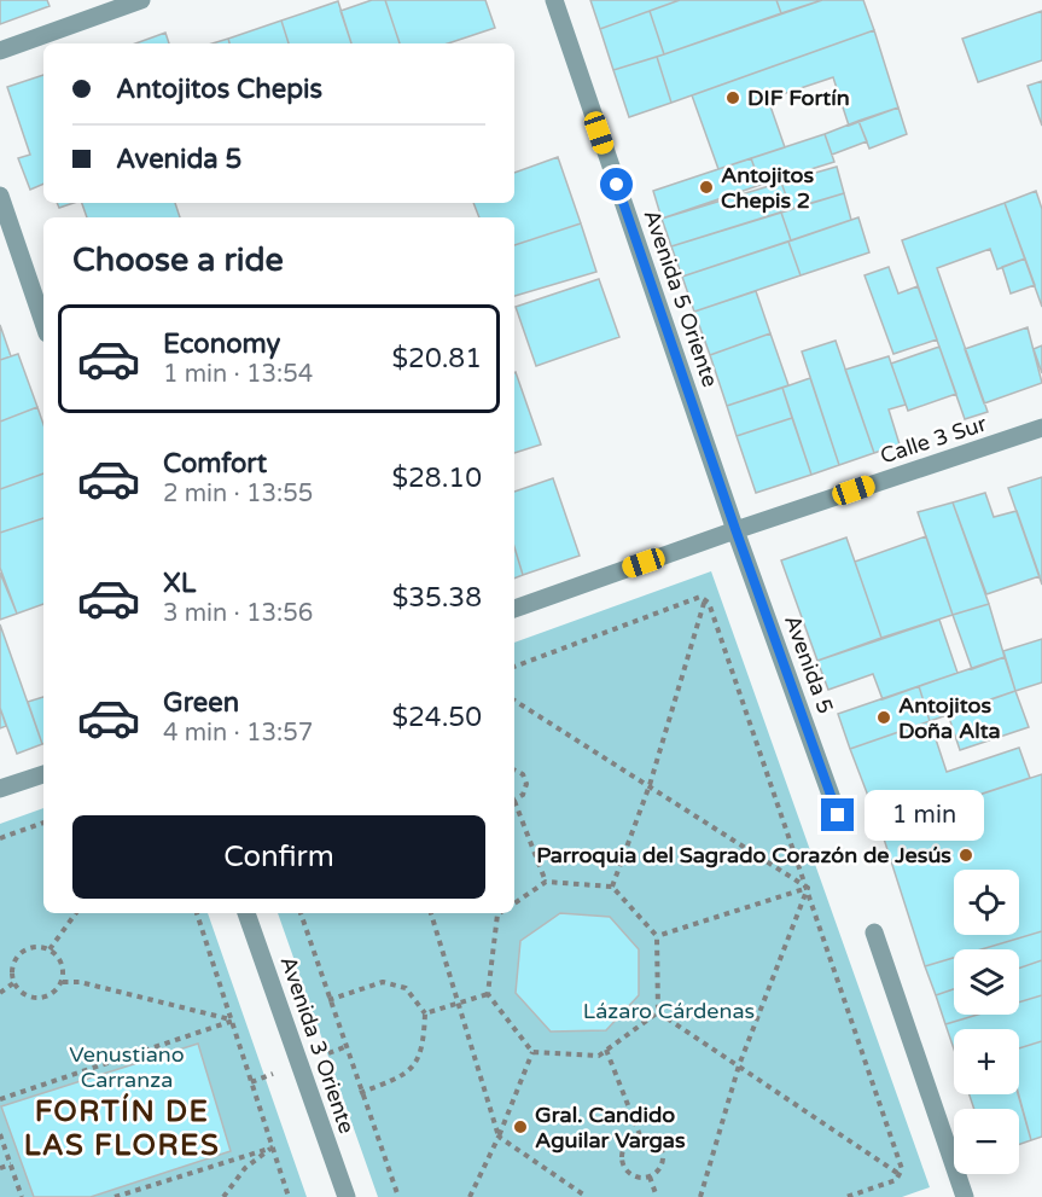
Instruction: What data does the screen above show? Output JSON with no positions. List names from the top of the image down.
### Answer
{
  "streets": {
    "street": [
      "Avenida 5 Oriente",
      "Calle 3 Sur",
      "Avenida 5",
      "Avenida 3 Oriente"
    ]
  },
  "crossings": [
    ["Avenida 5 Oriente", "Calle 3 Sur"],
    ["Avenida 5 Oriente", "Avenida 5"],
    ["Calle 3 Sur", "Avenida 5"]
  ],
  "districts": ["FORTÍN DE LAS FLORES"],
  "parks": ["Lázaro Cárdenas", "Venustiano Carranza"],
  "places": [
    "DIF Fortín",
    "Antojitos Chepis 2",
    "Antojitos Doña Alta",
    "Parroquia del Sagrado Corazón de Jesús",
    "Gral. Candido Aguilar Vargas"
  ],
  "page": {
    "banner": ["Antojitos Chepis", "Avenida 5"],
    "heading": "Choose a ride",
    "list": [
      {
        "name": "Economy",
        "note": "1 min · 13:54",
        "value": "$20.81"
      },
      {
        "name": "Comfort",
        "note": "2 min · 13:55",
        "value": "$28.10"
      },
      {
        "name": "XL",
        "note": "3 min · 13:56",
        "value": "$35.38"
      },
      {
        "name": "Green",
        "note": "4 min · 13:57",
        "value": "$24.50"
      }
    ],
    "bubble": "1 min",
    "buttons": "Confirm",
    "map_buttons": ["+", "−"]
  }
}
